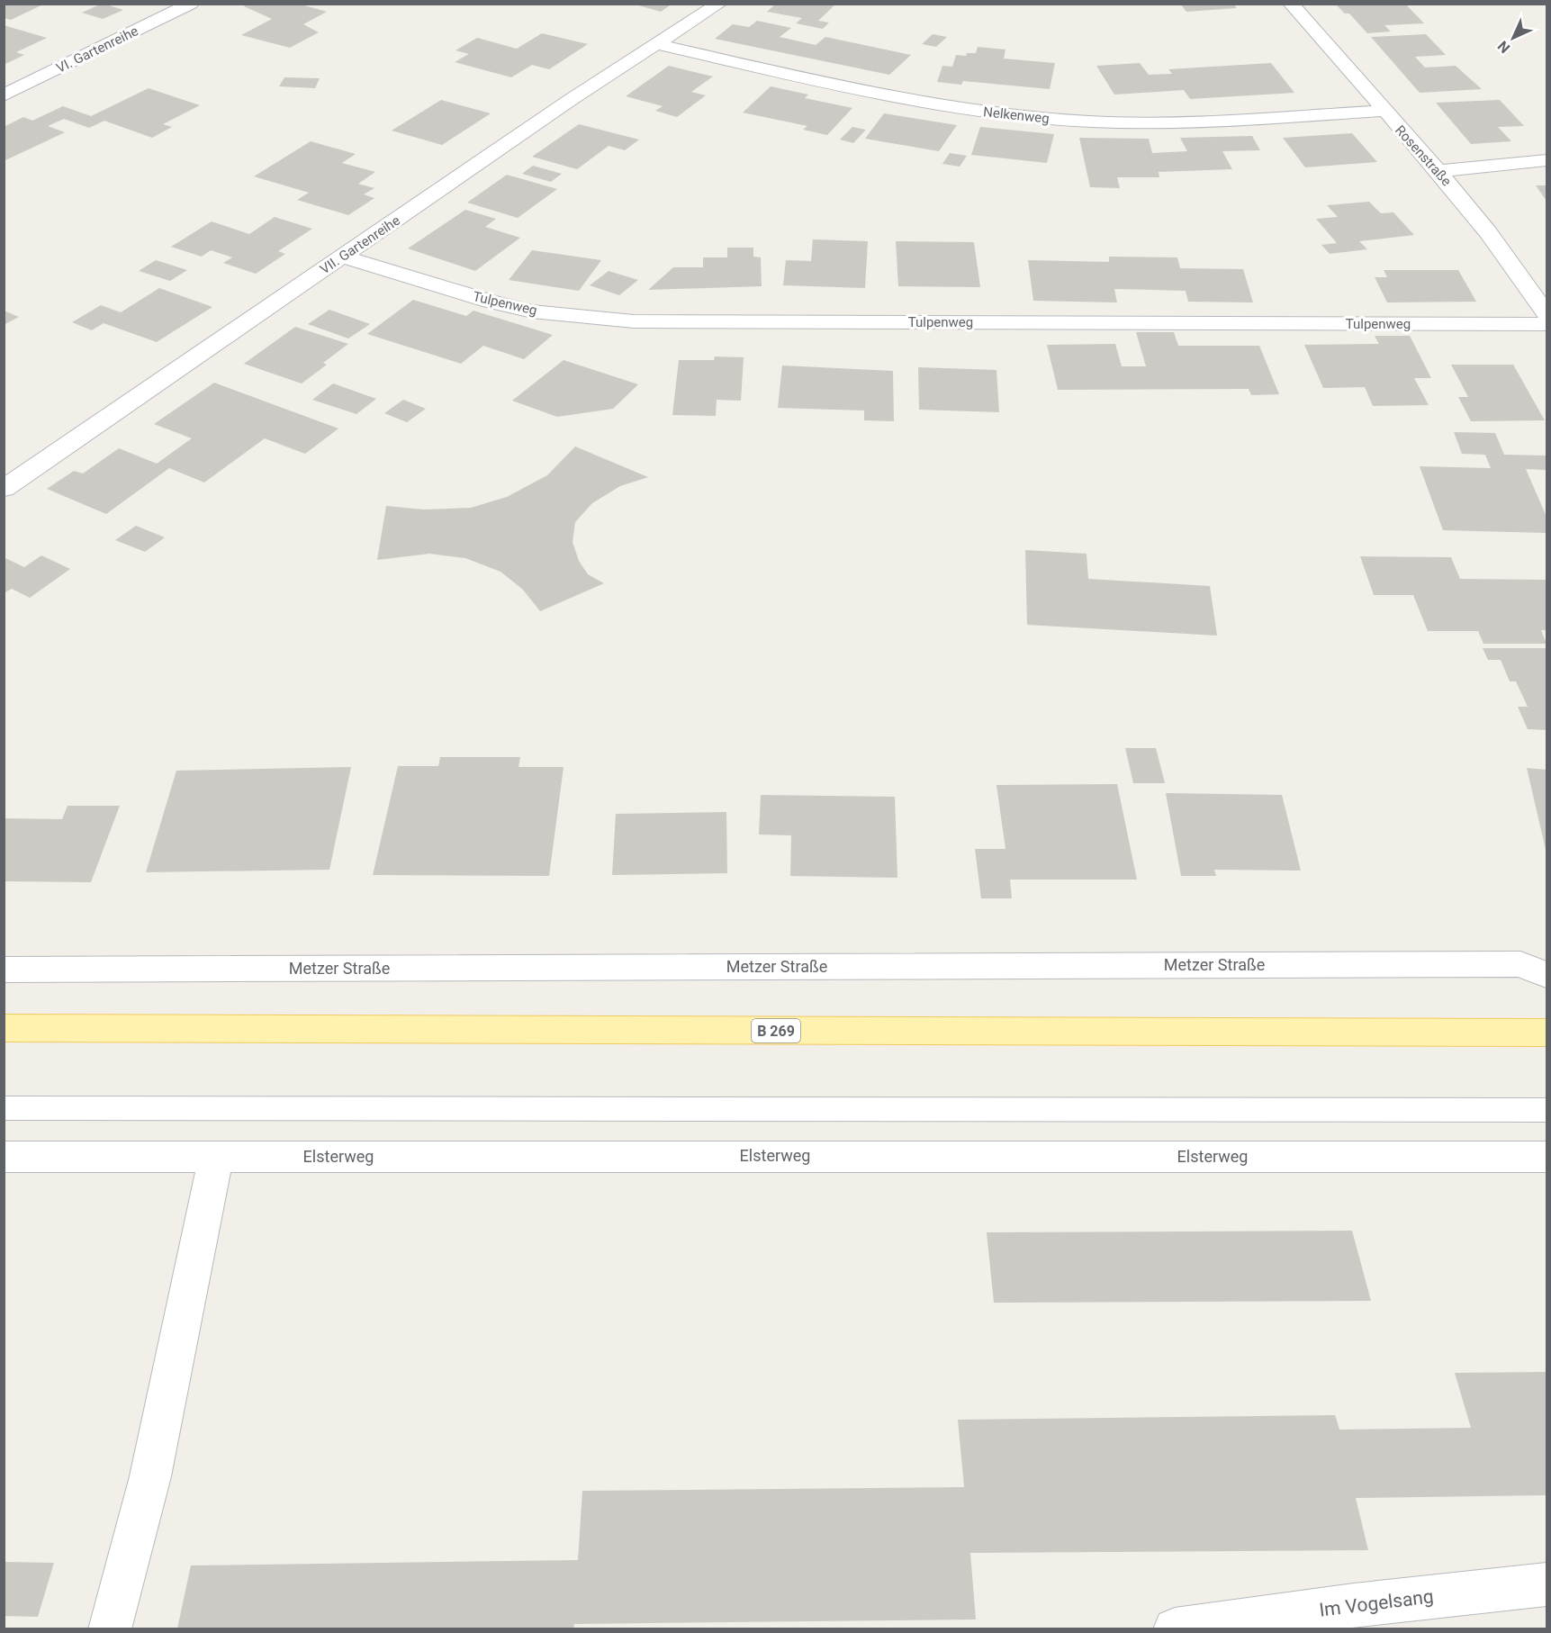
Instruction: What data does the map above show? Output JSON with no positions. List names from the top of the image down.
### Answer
{
  "streets": {
    "main road": ["B 269"],
    "street": [
      "VI. Gartenreihe",
      "Nelkenweg",
      "Rosenstraße",
      "VII. Gartenreihe",
      "Tulpenweg",
      "Metzer Straße",
      "Elsterweg",
      "Im Vogelsang"
    ]
  },
  "crossings": [
    ["Nelkenweg", "Rosenstraße"],
    ["Nelkenweg", "VII. Gartenreihe"],
    ["VII. Gartenreihe", "Tulpenweg"]
  ],
  "north": "bottom left"
}
